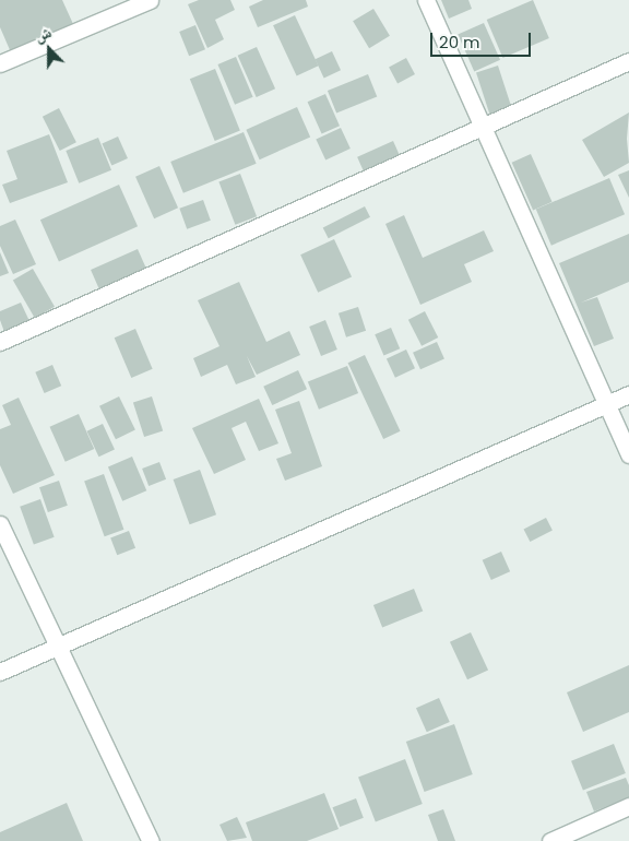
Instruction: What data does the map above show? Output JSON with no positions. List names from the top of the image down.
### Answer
{
  "scale_bar": "20 m",
  "north": "top"
}
